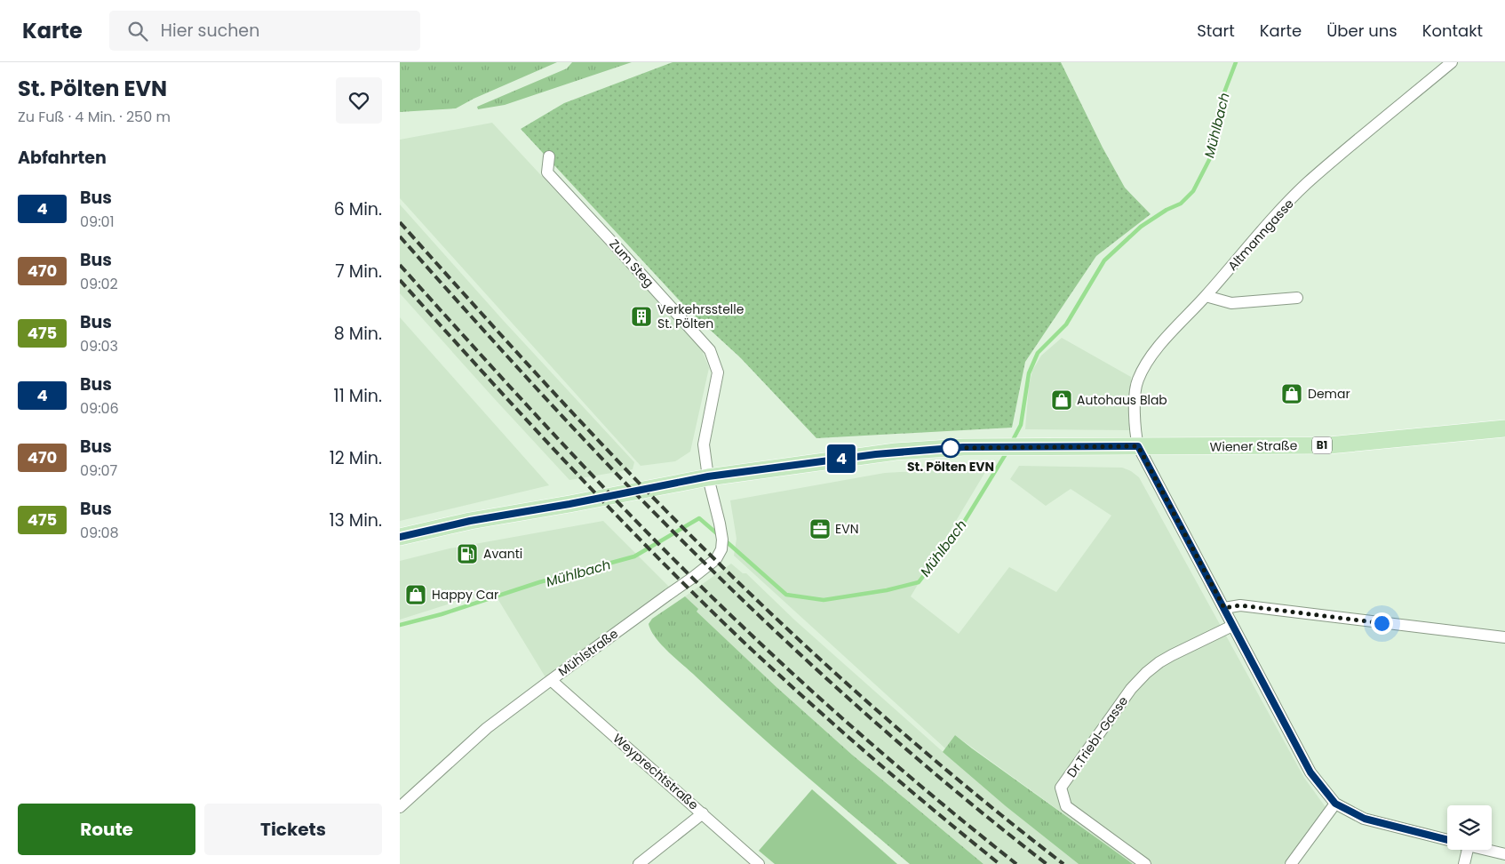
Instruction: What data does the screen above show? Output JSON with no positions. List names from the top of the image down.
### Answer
{
  "streets": {
    "main road": ["B1", "Wiener Straße"],
    "street": [
      "Altmanngasse",
      "Zum Steg",
      "Mühlstraße",
      "Dr.Triebl-Gasse",
      "Weyprechtstraße"
    ]
  },
  "crossings": [
    ["Altmanngasse", "Wiener Straße"],
    ["Zum Steg", "B1"],
    ["Zum Steg", "Wiener Straße"],
    ["Zum Steg", "Mühlstraße"],
    ["B1", "Wiener Straße"],
    ["B1", "Mühlstraße"],
    ["Wiener Straße", "Mühlstraße"],
    ["Mühlstraße", "Weyprechtstraße"]
  ],
  "water": ["Mühlbach"],
  "places": {
    "building": ["Verkehrsstelle St. Pölten"],
    "shop": ["Demar", "Autohaus Blab", "Happy Car"],
    "other": ["St. Pölten EVN"],
    "office": ["EVN"],
    "fuel station": ["Avanti"]
  },
  "lines": ["bus line 4"],
  "page": {
    "header": "Karte",
    "search": "Hier suchen",
    "nav": [
      "Start",
      "Karte",
      "Über uns",
      "Kontakt"
    ],
    "heading": [
      ["St. Pölten EVN", "Zu Fuß · 4 Min. · 250 m"],
      "Abfahrten"
    ],
    "on_map": "4",
    "list": [
      {
        "mark": "4",
        "name": "Bus",
        "note": "09:01",
        "value": "6 Min."
      },
      {
        "mark": "470",
        "name": "Bus",
        "note": "09:02",
        "value": "7 Min."
      },
      {
        "mark": "475",
        "name": "Bus",
        "note": "09:03",
        "value": "8 Min."
      },
      {
        "mark": "4",
        "name": "Bus",
        "note": "09:06",
        "value": "11 Min."
      },
      {
        "mark": "470",
        "name": "Bus",
        "note": "09:07",
        "value": "12 Min."
      },
      {
        "mark": "475",
        "name": "Bus",
        "note": "09:08",
        "value": "13 Min."
      }
    ],
    "buttons": ["Route", "Tickets"]
  }
}
